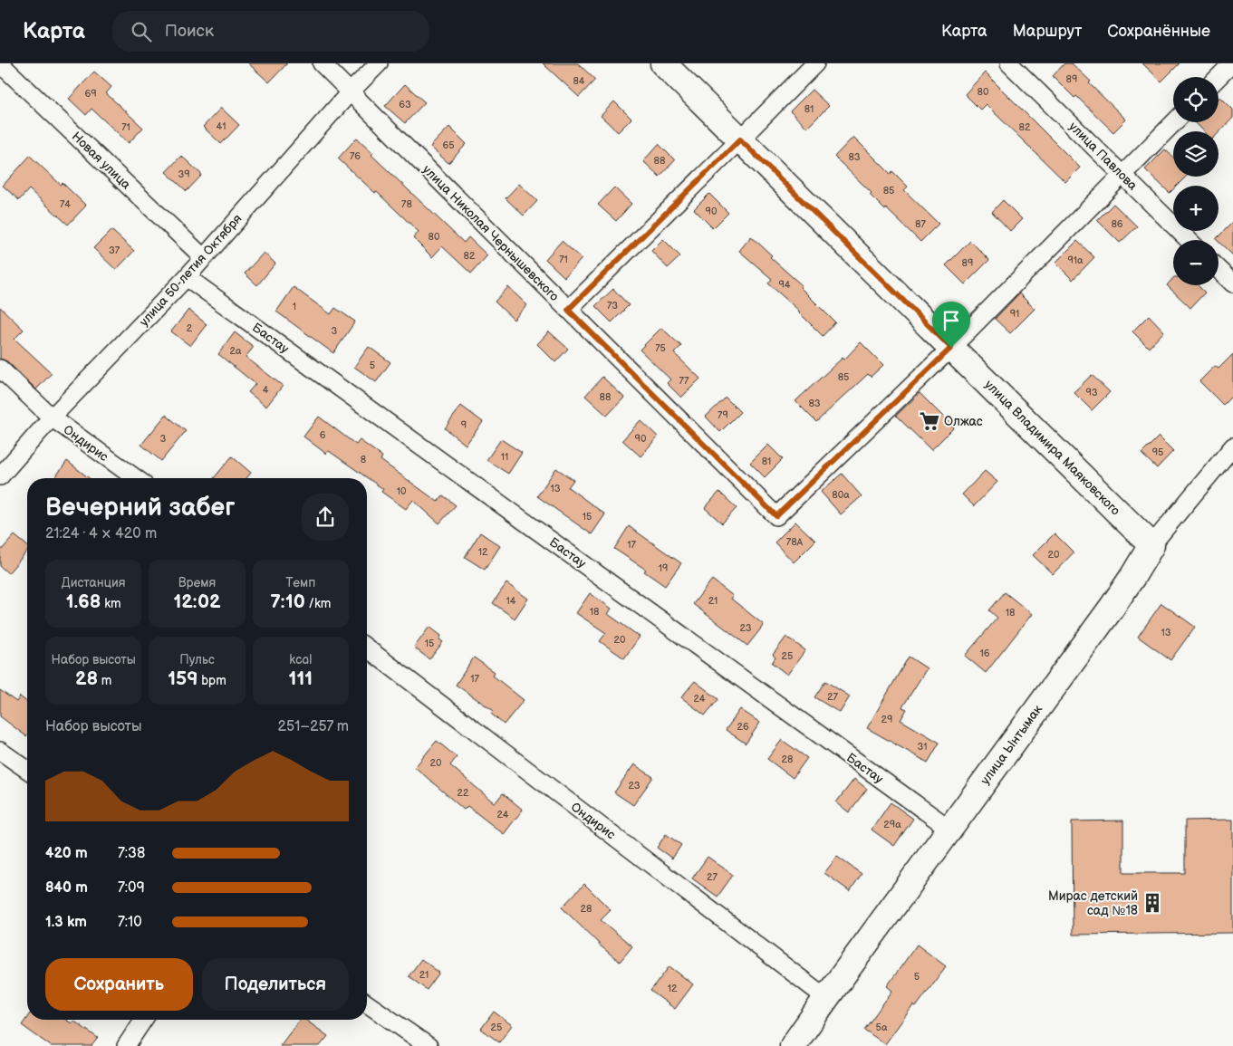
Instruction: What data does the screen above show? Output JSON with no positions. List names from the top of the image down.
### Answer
{
  "streets": {
    "street": [
      "улица Павлова",
      "Новая улица",
      "улица Николая Чернышевского",
      "улица 50-летия Октября",
      "Бастау",
      "Ондирис",
      "улица Владимира Маяковского",
      "улица Ынтымак"
    ]
  },
  "crossings": [
    ["Новая улица", "улица 50-летия Октября"],
    ["улица Николая Чернышевского", "улица 50-летия Октября"],
    ["улица Николая Чернышевского", "улица Владимира Маяковского"],
    ["улица 50-летия Октября", "Бастау"],
    ["улица 50-летия Октября", "Ондирис"],
    ["Бастау", "улица Ынтымак"],
    ["Ондирис", "улица Ынтымак"],
    ["улица Владимира Маяковского", "улица Ынтымак"]
  ],
  "places": {
    "supermarket": ["Олжас"],
    "building": ["Мирас детский сад №18"]
  },
  "house_numbers": [
    "89",
    "84",
    "80",
    "69",
    "63",
    "81",
    "41",
    "71",
    "82",
    "65",
    "76",
    "83",
    "88",
    "39",
    "85",
    "74",
    "78",
    "90",
    "87",
    "86",
    "80",
    "37",
    "82",
    "71",
    "91а",
    "89",
    "94",
    "73",
    "1",
    "91",
    "2",
    "3",
    "75",
    "2а",
    "5",
    "85",
    "77",
    "4",
    "93",
    "88",
    "83",
    "79",
    "9",
    "6",
    "3",
    "90",
    "95",
    "11",
    "8",
    "81",
    "13",
    "10",
    "80а",
    "15",
    "78А",
    "17",
    "12",
    "20",
    "19",
    "14",
    "21",
    "18",
    "18",
    "23",
    "13",
    "20",
    "15",
    "16",
    "25",
    "17",
    "27",
    "24",
    "29",
    "26",
    "31",
    "28",
    "20",
    "23",
    "22",
    "24",
    "29а",
    "27",
    "28",
    "21",
    "5",
    "12",
    "25",
    "5а"
  ],
  "page": {
    "header": "Карта",
    "search": "Поиск",
    "nav": ["Карта", "Маршрут", "Сохранённые"],
    "map_buttons": ["+", "−"],
    "heading": ["Вечерний забег", "21:24 · 4 × 420 m"],
    "stats": [
      ["Дистанция", "1.68 km"],
      ["Время", "12:02"],
      ["Темп", "7:10 /km"],
      ["Набор высоты", "28 m"],
      ["Пульс", "159 bpm"],
      ["kcal", "111"]
    ],
    "chart": ["Набор высоты", "251–257 m"],
    "list": [
      {
        "name": "420 m",
        "note": "7:38"
      },
      {
        "name": "840 m",
        "note": "7:09"
      },
      {
        "name": "1.3 km",
        "note": "7:10"
      }
    ],
    "buttons": ["Сохранить", "Поделиться"]
  }
}
